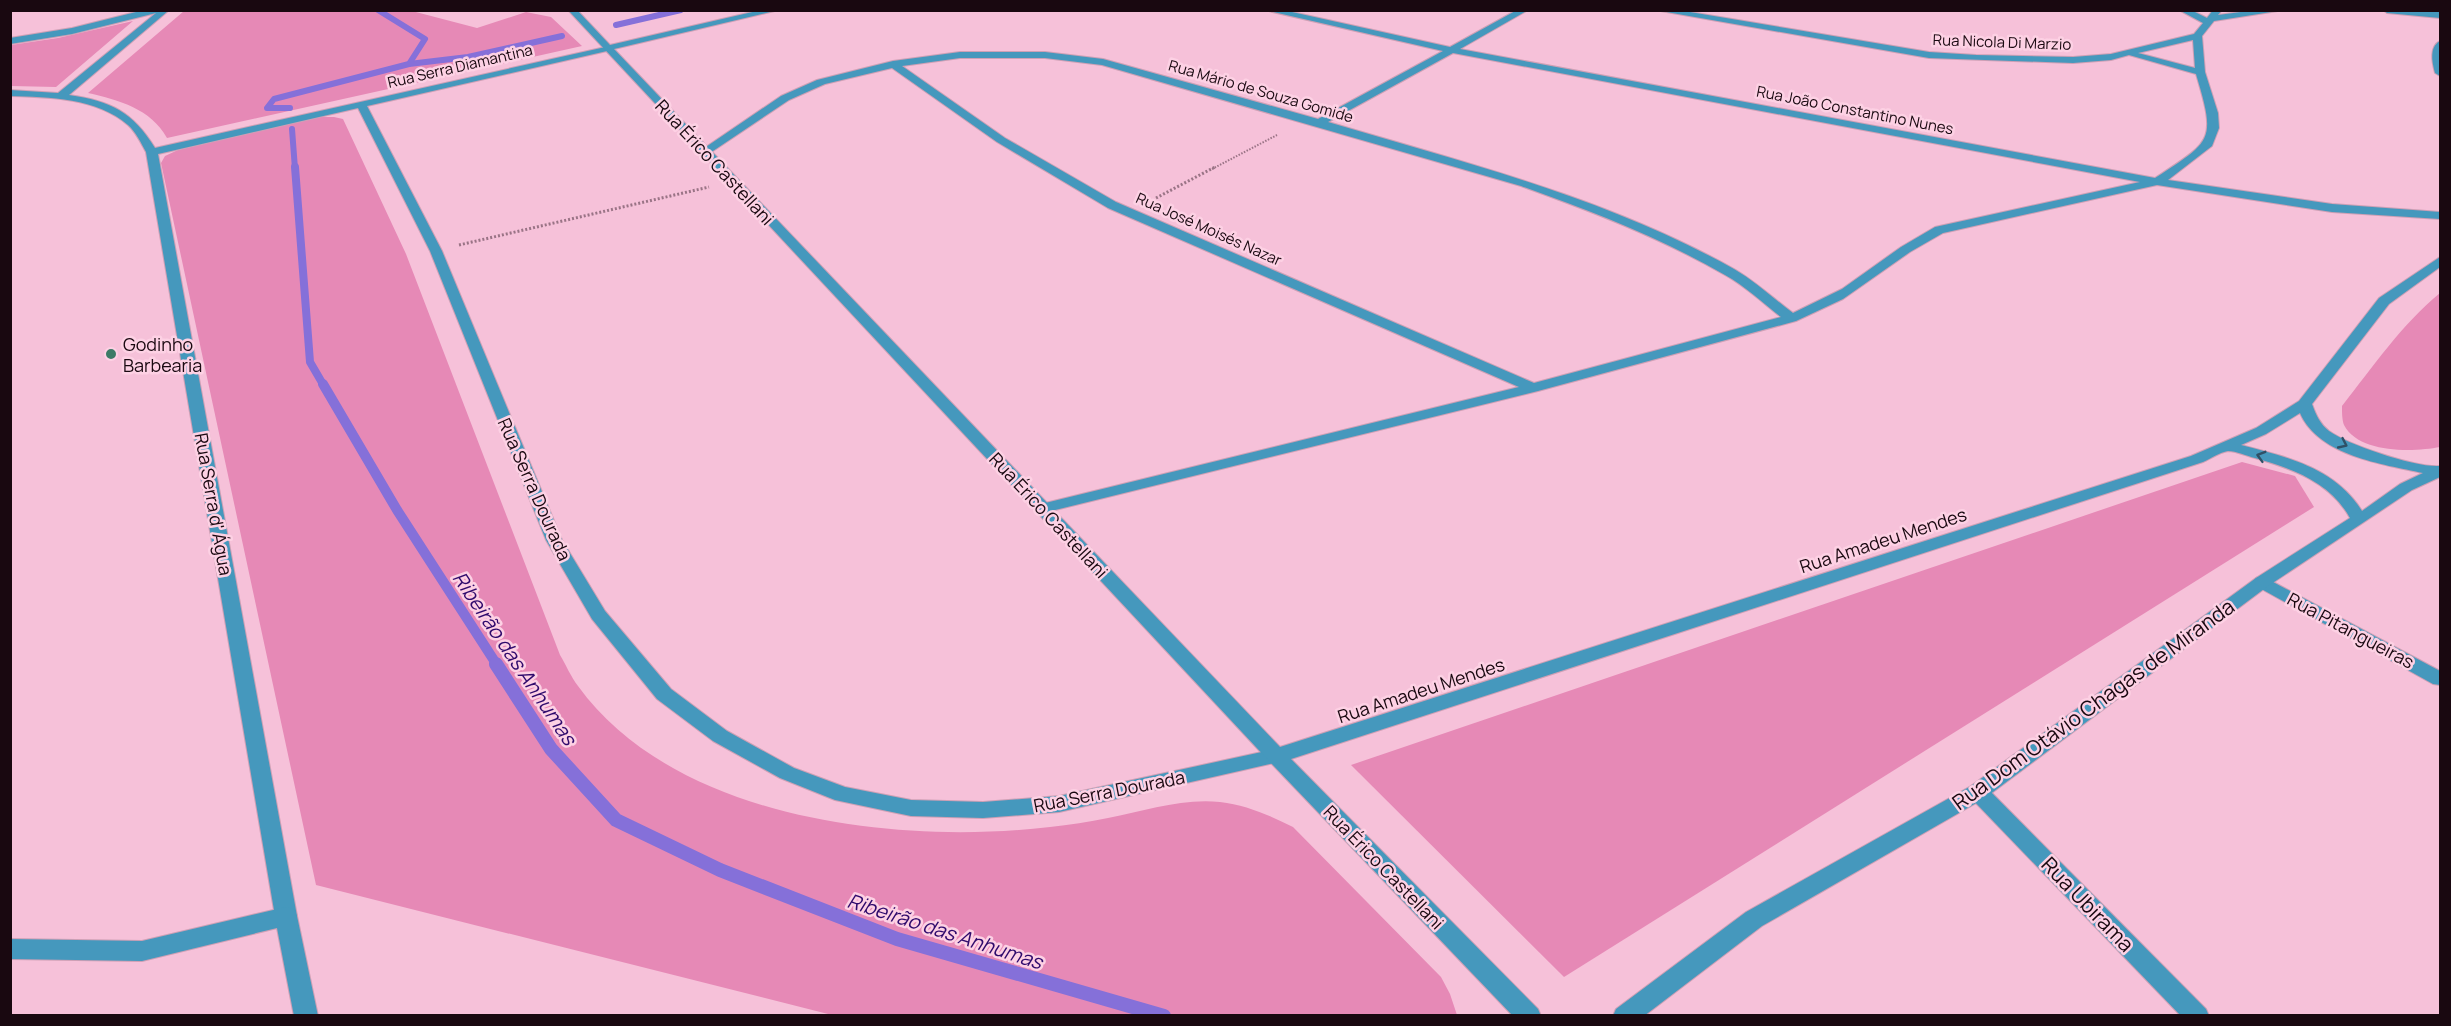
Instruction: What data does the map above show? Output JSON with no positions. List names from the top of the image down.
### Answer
{
  "streets": {
    "street": [
      "Rua Nicola Di Marzio",
      "Rua Serra Diamantina",
      "Rua Mário de Souza Gomide",
      "Rua João Constantino Nunes",
      "Rua Érico Castellani",
      "Rua José Moisés Nazar",
      "Rua Serra Dourada",
      "Rua Serra d' Água",
      "Rua Amadeu Mendes",
      "Rua Pitangueiras",
      "Rua Dom Otávio Chagas de Miranda",
      "Rua Ubirama"
    ]
  },
  "crossings": [
    ["Rua Serra Diamantina", "Rua Érico Castellani"],
    ["Rua Serra Diamantina", "Rua Serra Dourada"],
    ["Rua Serra Diamantina", "Rua Serra d' Água"],
    ["Rua Mário de Souza Gomide", "Rua Érico Castellani"],
    ["Rua Mário de Souza Gomide", "Rua José Moisés Nazar"],
    ["Rua Érico Castellani", "Rua Serra Dourada"],
    ["Rua Érico Castellani", "Rua Amadeu Mendes"],
    ["Rua Serra Dourada", "Rua Amadeu Mendes"],
    ["Rua Pitangueiras", "Rua Dom Otávio Chagas de Miranda"],
    ["Rua Dom Otávio Chagas de Miranda", "Rua Ubirama"]
  ],
  "water": ["Ribeirão das Anhumas"],
  "places": ["Godinho Barbearia"]
}
